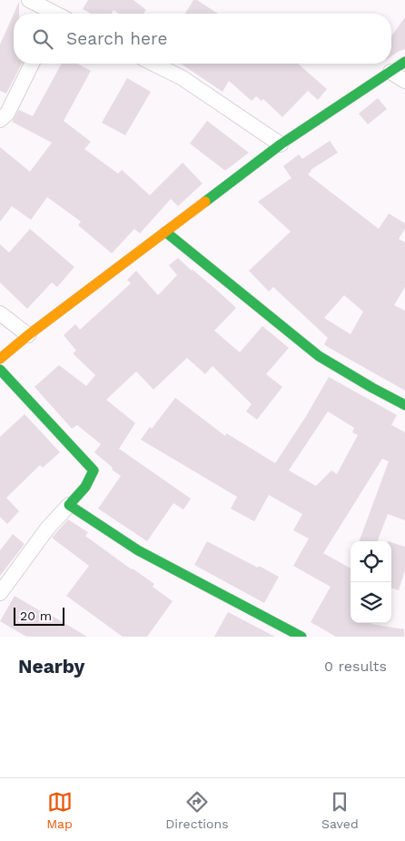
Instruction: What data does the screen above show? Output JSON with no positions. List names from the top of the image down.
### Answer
{
  "scale_bar": "20 m",
  "page": {
    "search": "Search here",
    "scale": "20 m",
    "heading": ["Nearby", "0 results"],
    "nav": ["Map", "Directions", "Saved"]
  }
}
